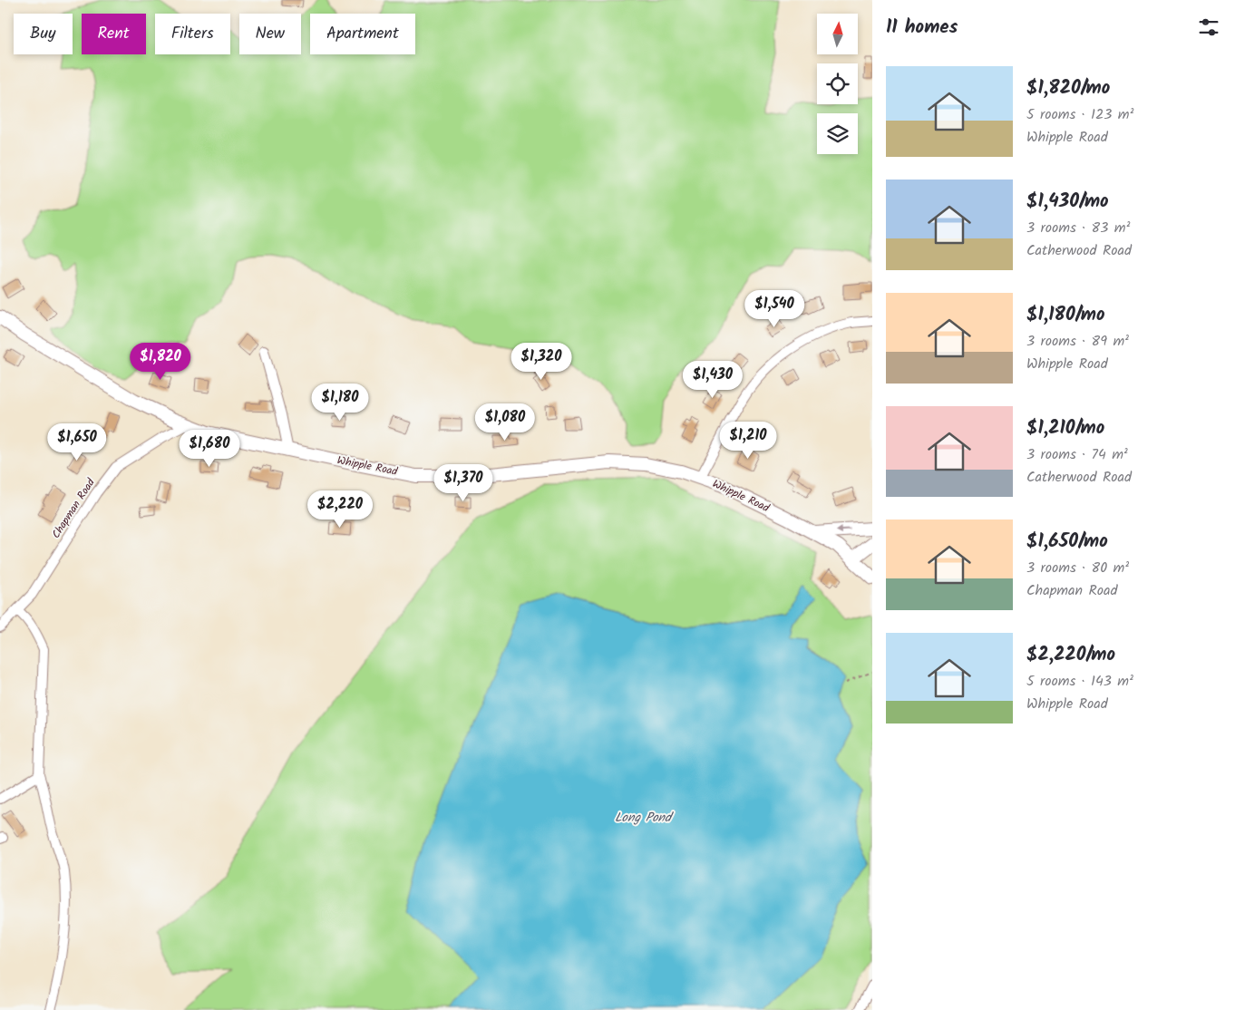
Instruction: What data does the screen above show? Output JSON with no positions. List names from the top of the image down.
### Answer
{
  "streets": {
    "main road": ["Whipple Road"],
    "street": ["Chapman Road"]
  },
  "crossings": [
    ["Whipple Road", "Chapman Road"]
  ],
  "water": ["Long Pond"],
  "north": "top",
  "page": {
    "heading": "11 homes",
    "chip": [
      "Buy",
      "Rent",
      "Filters",
      "New",
      "Apartment"
    ],
    "list": [
      {
        "name": "$1,820/mo",
        "note": "5 rooms · 123 m² · Whipple Road"
      },
      {
        "name": "$1,430/mo",
        "note": "3 rooms · 83 m² · Catherwood Road"
      },
      {
        "name": "$1,180/mo",
        "note": "3 rooms · 89 m² · Whipple Road"
      },
      {
        "name": "$1,210/mo",
        "note": "3 rooms · 74 m² · Catherwood Road"
      },
      {
        "name": "$1,650/mo",
        "note": "3 rooms · 80 m² · Chapman Road"
      },
      {
        "name": "$2,220/mo",
        "note": "5 rooms · 143 m² · Whipple Road"
      }
    ],
    "price": [
      "$1,540",
      "$1,820",
      "$1,320",
      "$1,430",
      "$1,180",
      "$1,080",
      "$1,210",
      "$1,650",
      "$1,680",
      "$1,370",
      "$2,220"
    ]
  }
}
